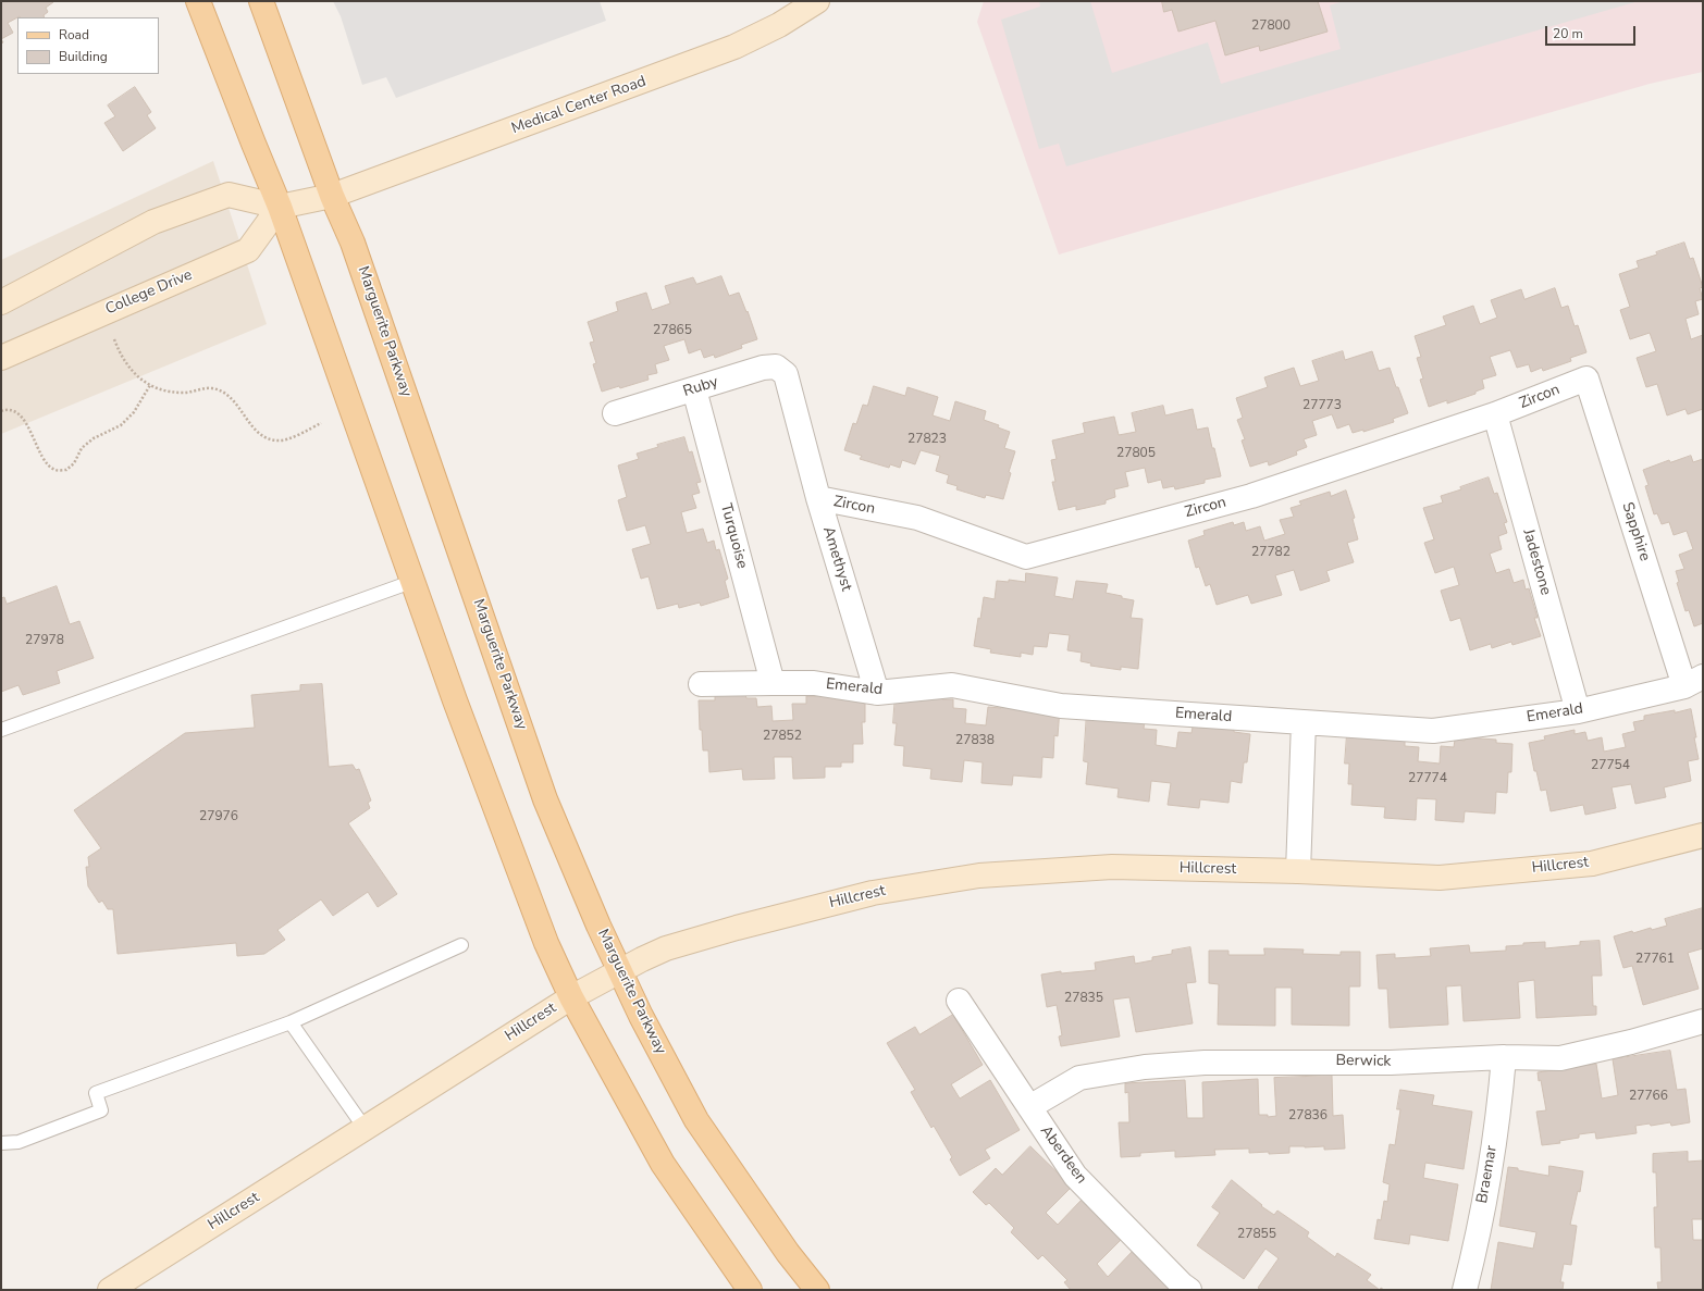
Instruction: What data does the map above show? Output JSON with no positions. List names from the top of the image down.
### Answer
{
  "streets": {
    "main road": ["Marguerite Parkway"],
    "street": [
      "Medical Center Road",
      "College Drive",
      "Ruby",
      "Zircon",
      "Sapphire",
      "Turquoise",
      "Amethyst",
      "Jadestone",
      "Emerald",
      "Hillcrest",
      "Berwick",
      "Aberdeen",
      "Braemar"
    ]
  },
  "crossings": [
    ["Medical Center Road", "Marguerite Parkway"],
    ["Marguerite Parkway", "Hillcrest"],
    ["Ruby", "Turquoise"],
    ["Ruby", "Amethyst"],
    ["Zircon", "Sapphire"],
    ["Zircon", "Amethyst"],
    ["Zircon", "Jadestone"],
    ["Sapphire", "Emerald"],
    ["Turquoise", "Emerald"],
    ["Amethyst", "Emerald"],
    ["Jadestone", "Emerald"],
    ["Berwick", "Aberdeen"],
    ["Berwick", "Braemar"]
  ],
  "house_numbers": [
    "27800",
    "27865",
    "27773",
    "27823",
    "27805",
    "27782",
    "27978",
    "27852",
    "27838",
    "27754",
    "27774",
    "27976",
    "27761",
    "27835",
    "27766",
    "27836",
    "27855"
  ],
  "legend": ["Road", "Building"],
  "scale_bar": "20 m"
}
